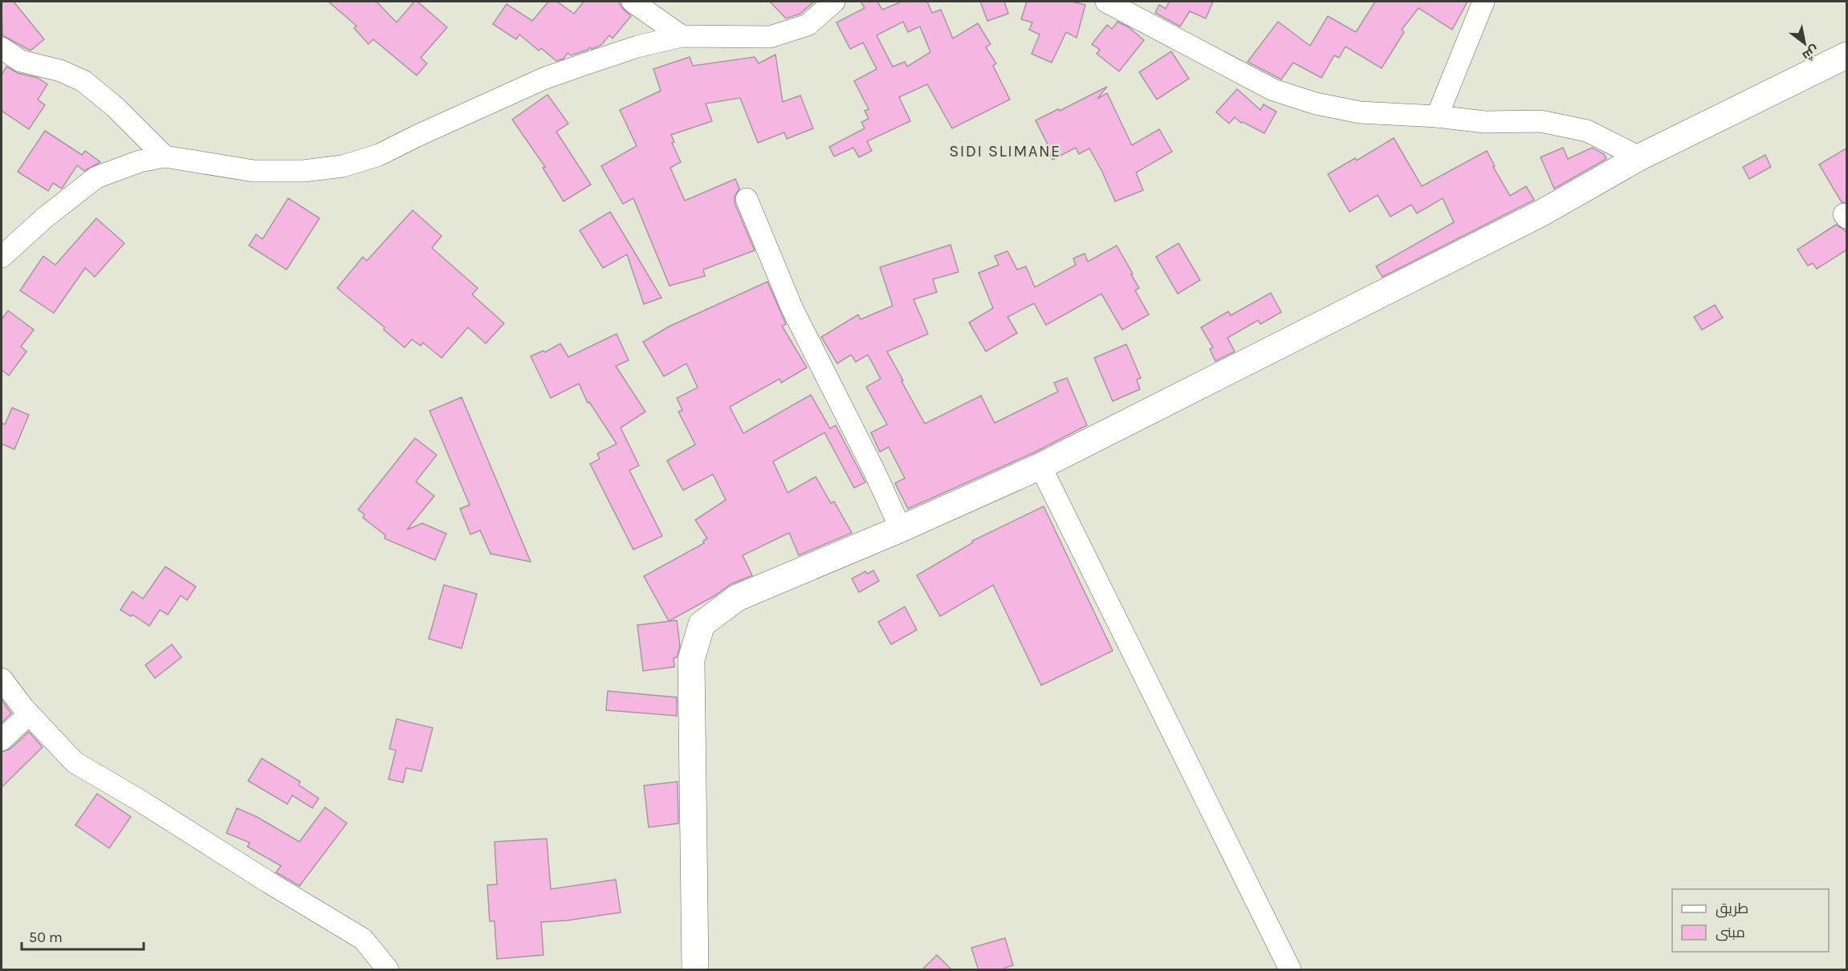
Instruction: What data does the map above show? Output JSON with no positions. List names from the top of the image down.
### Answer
{
  "districts": ["SIDI SLIMANE"],
  "legend": ["طريق", "مبنى"],
  "scale_bar": "50 m",
  "north": "bottom right"
}
